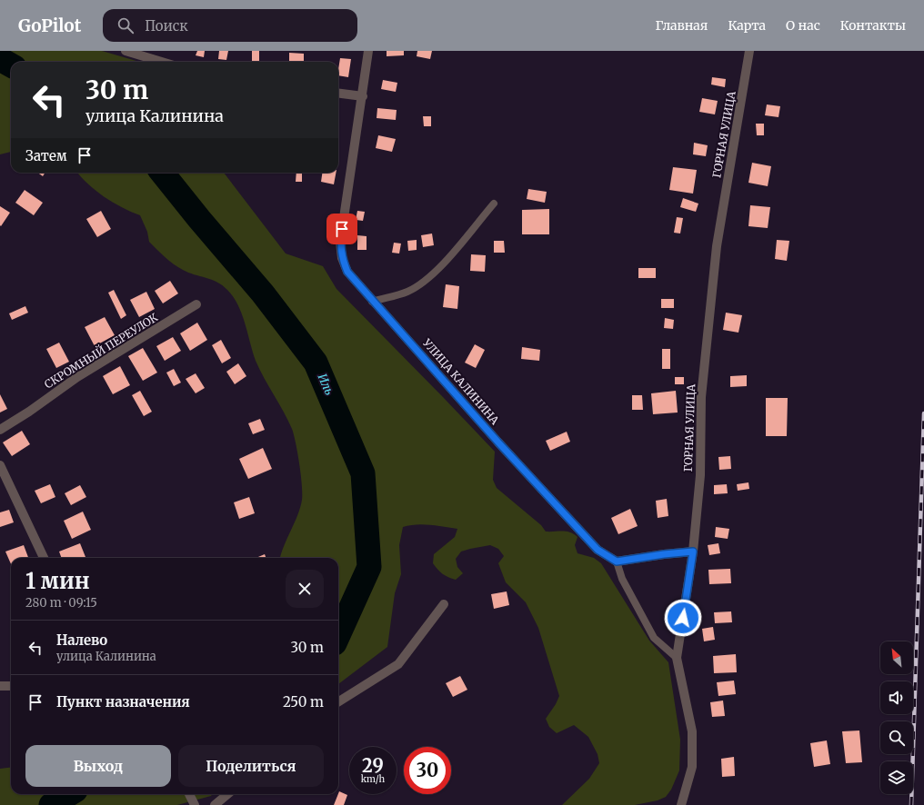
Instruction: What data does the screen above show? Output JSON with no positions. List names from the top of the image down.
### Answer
{
  "streets": {
    "street": ["ГОРНАЯ УЛИЦА", "СКРОМНЫЙ ПЕРЕУЛОК", "УЛИЦА КАЛИНИНА"]
  },
  "water": ["Иль"],
  "north": "top left",
  "page": {
    "header": "GoPilot",
    "search": "Поиск",
    "nav": [
      "Главная",
      "Карта",
      "О нас",
      "Контакты"
    ],
    "turn": ["30 m", "улица Калинина"],
    "then": "Затем",
    "heading": ["1 мин", "280 m · 09:15"],
    "list": [
      {
        "name": "Налево",
        "note": "улица Калинина",
        "value": "30 m"
      },
      {
        "name": "Пункт назначения",
        "value": "250 m"
      }
    ],
    "buttons": ["Выход", "Поделиться"],
    "speed": "29 km/h",
    "limit": "30"
  }
}
